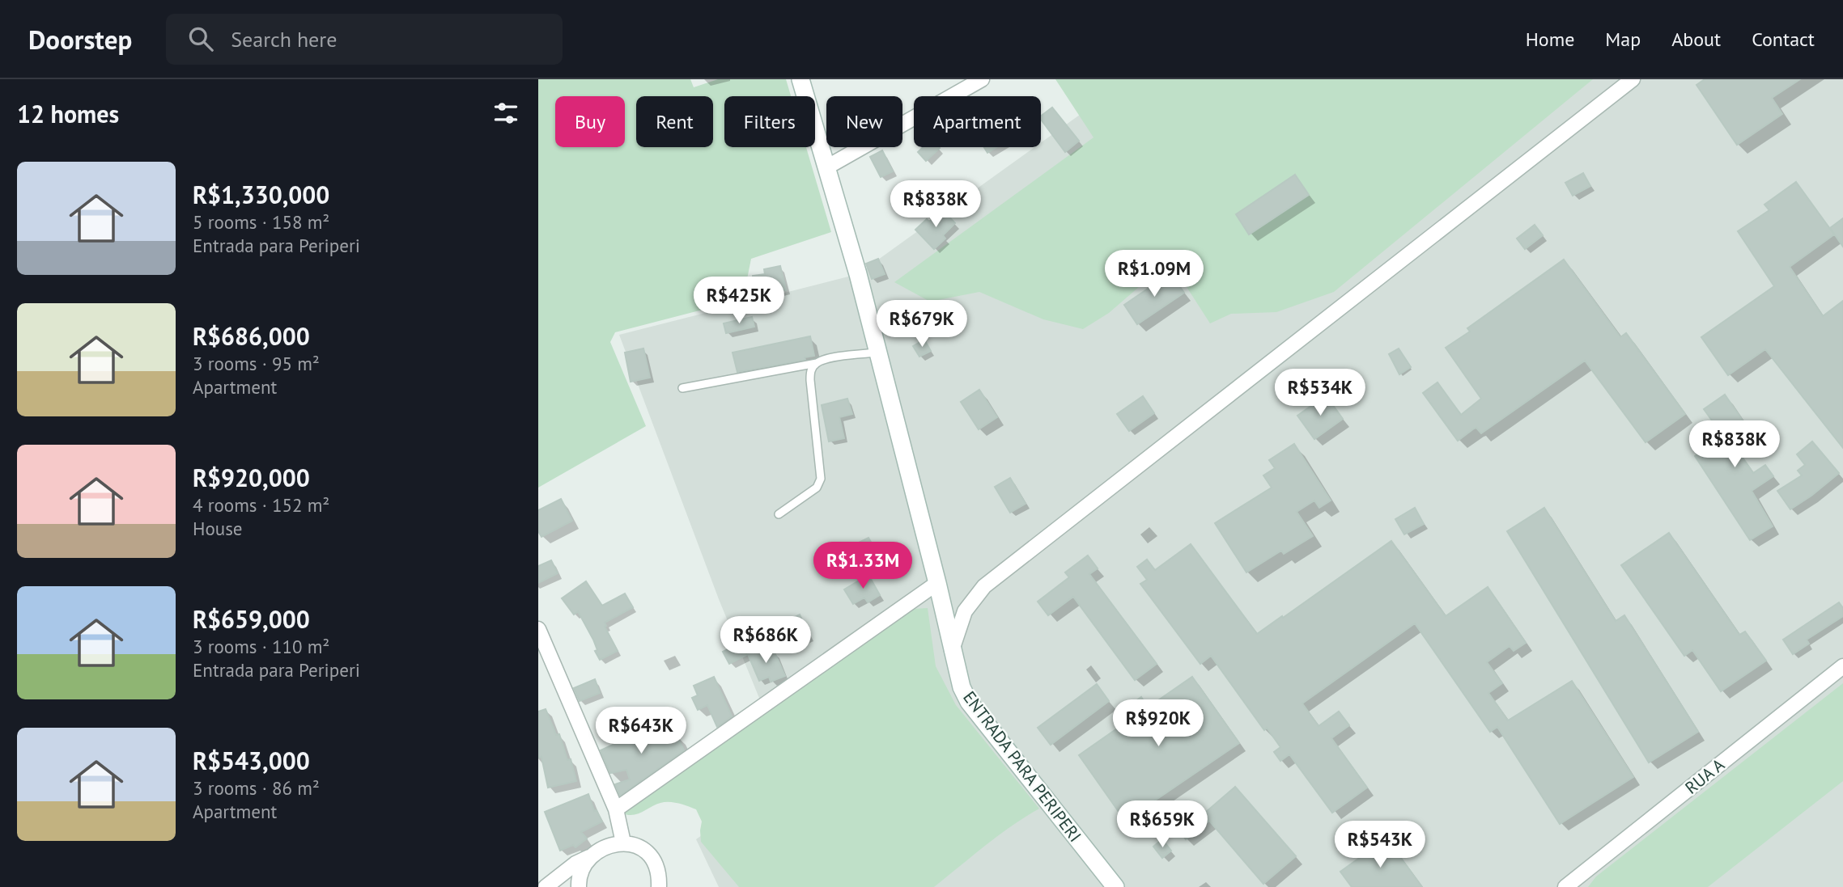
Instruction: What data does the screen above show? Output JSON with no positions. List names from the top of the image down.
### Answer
{
  "streets": {
    "main road": ["ENTRADA PARA PERIPERI"],
    "street": ["RUA A"]
  },
  "page": {
    "header": "Doorstep",
    "search": "Search here",
    "nav": [
      "Home",
      "Map",
      "About",
      "Contact"
    ],
    "heading": "12 homes",
    "chip": [
      "Buy",
      "Rent",
      "Filters",
      "New",
      "Apartment"
    ],
    "list": [
      {
        "name": "R$1,330,000",
        "note": "5 rooms · 158 m² · Entrada para Periperi"
      },
      {
        "name": "R$686,000",
        "note": "3 rooms · 95 m² · Apartment"
      },
      {
        "name": "R$920,000",
        "note": "4 rooms · 152 m² · House"
      },
      {
        "name": "R$659,000",
        "note": "3 rooms · 110 m² · Entrada para Periperi"
      },
      {
        "name": "R$543,000",
        "note": "3 rooms · 86 m² · Apartment"
      }
    ],
    "price": [
      "R$838K",
      "R$1.09M",
      "R$425K",
      "R$679K",
      "R$534K",
      "R$838K",
      "R$1.33M",
      "R$686K",
      "R$920K",
      "R$643K",
      "R$659K",
      "R$543K"
    ]
  }
}
